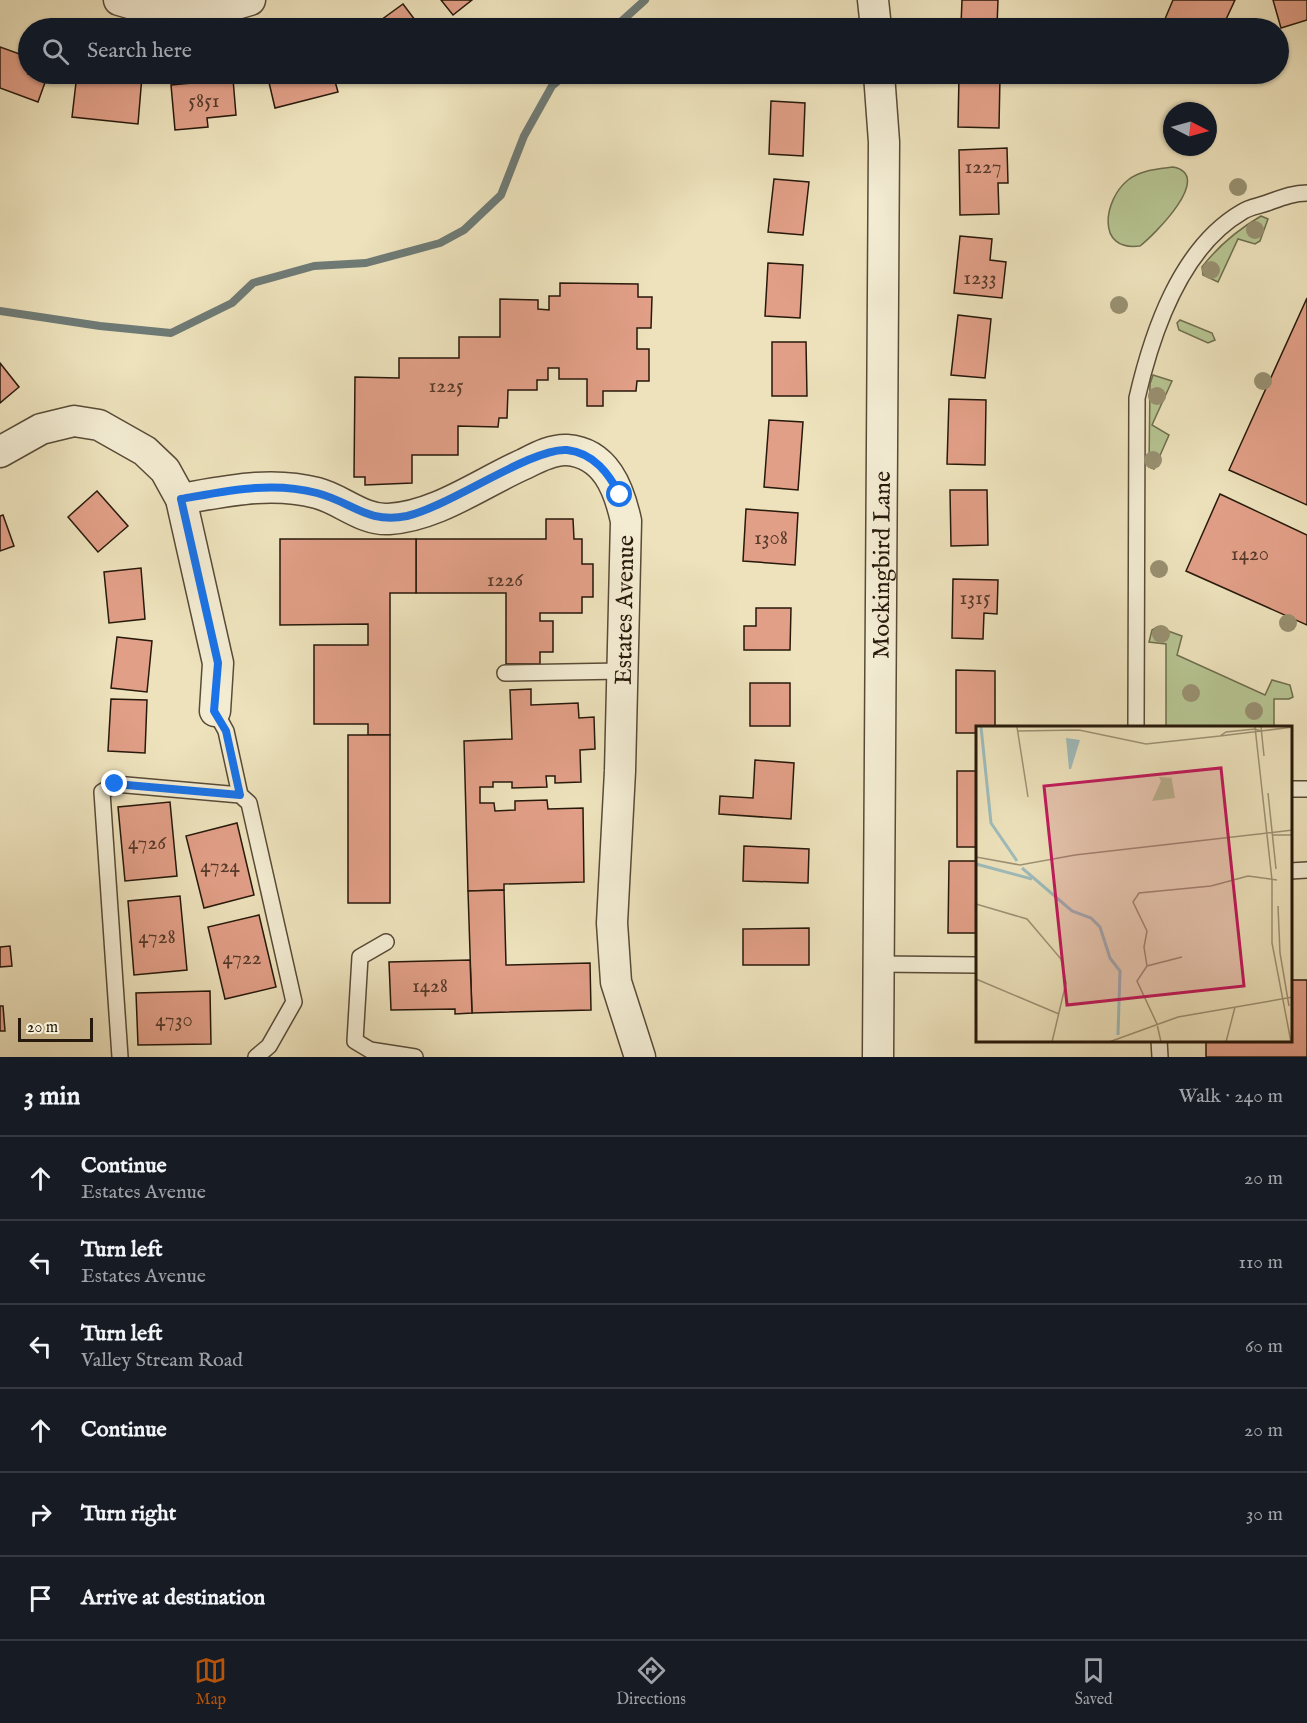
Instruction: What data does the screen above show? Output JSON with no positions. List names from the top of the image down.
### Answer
{
  "streets": {
    "street": ["Mockingbird Lane", "Estates Avenue"]
  },
  "house_numbers": [
    "5851",
    "1227",
    "1233",
    "1225",
    "1308",
    "1420",
    "1226",
    "1315",
    "4726",
    "4724",
    "4728",
    "4722",
    "1428",
    "4730"
  ],
  "scale_bar": "20 m",
  "north": "right",
  "page": {
    "search": "Search here",
    "scale": "20 m",
    "heading": ["3 min", "Walk · 240 m"],
    "list": [
      ["Continue", "Estates Avenue", "20 m"],
      ["Turn left", "Estates Avenue", "110 m"],
      ["Turn left", "Valley Stream Road", "60 m"],
      ["Continue", "20 m"],
      ["Turn right", "30 m"],
      "Arrive at destination"
    ],
    "nav": ["Map", "Directions", "Saved"]
  }
}
